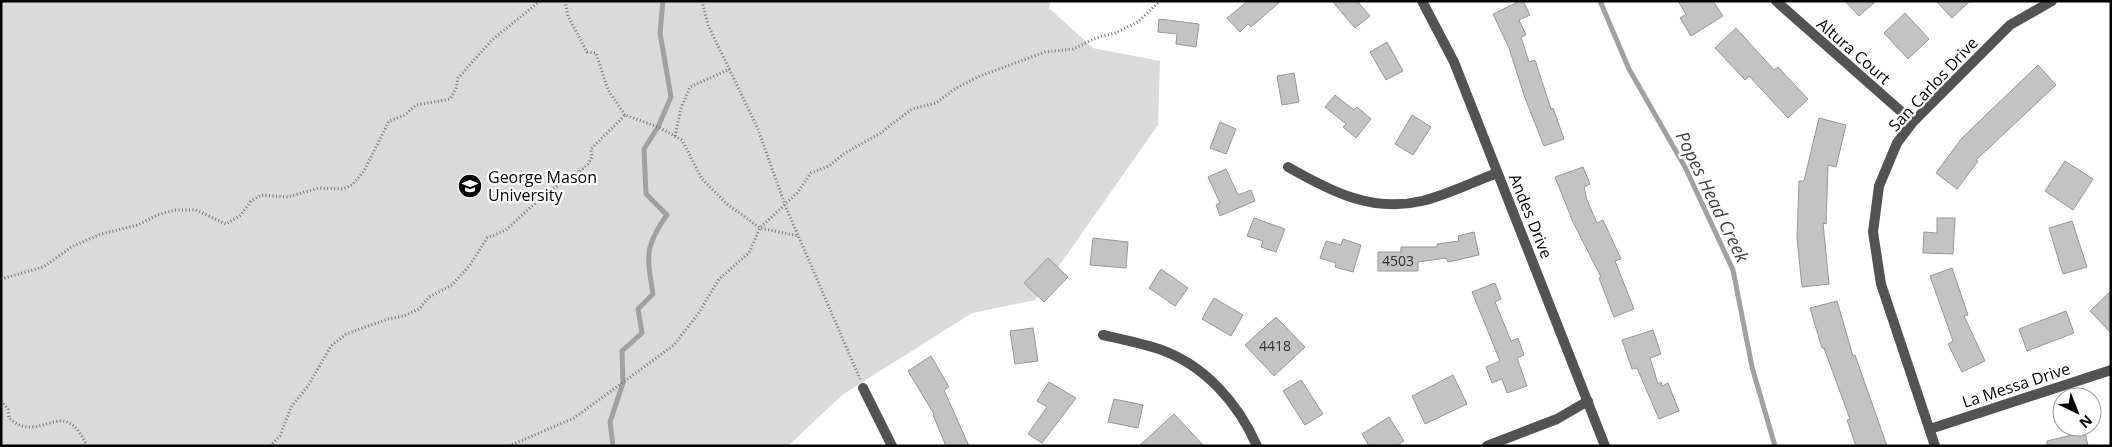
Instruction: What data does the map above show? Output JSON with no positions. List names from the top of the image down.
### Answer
{
  "streets": {
    "street": [
      "Altura Court",
      "San Carlos Drive",
      "Andes Drive",
      "La Messa Drive"
    ]
  },
  "crossings": [
    ["Altura Court", "San Carlos Drive"],
    ["San Carlos Drive", "La Messa Drive"]
  ],
  "water": ["Popes Head Creek"],
  "places": {
    "school or university": ["George Mason University"]
  },
  "house_numbers": ["4503", "4418"],
  "north": "bottom right"
}
